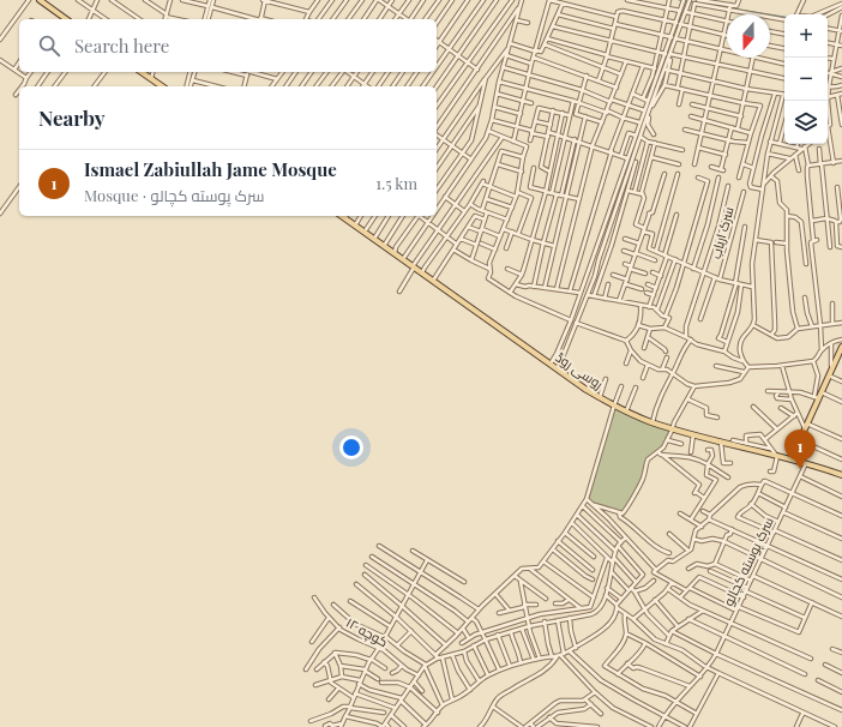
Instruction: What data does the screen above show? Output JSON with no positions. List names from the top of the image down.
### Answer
{
  "streets": {
    "main road": ["روسی روڈ"],
    "street": ["سرک ارباب", "سرک پوسته کچالو", "کوچه ۱۲"]
  },
  "crossings": [
    ["روسی روڈ", "سرک پوسته کچالو"]
  ],
  "north": "bottom",
  "page": {
    "map_buttons": ["+", "−"],
    "search": "Search here",
    "heading": "Nearby",
    "list": [
      {
        "mark": "1",
        "name": "Ismael Zabiullah Jame Mosque",
        "note": "Mosque · سرک پوسته کچالو",
        "value": "1.5 km"
      }
    ],
    "pins": "1"
  }
}
